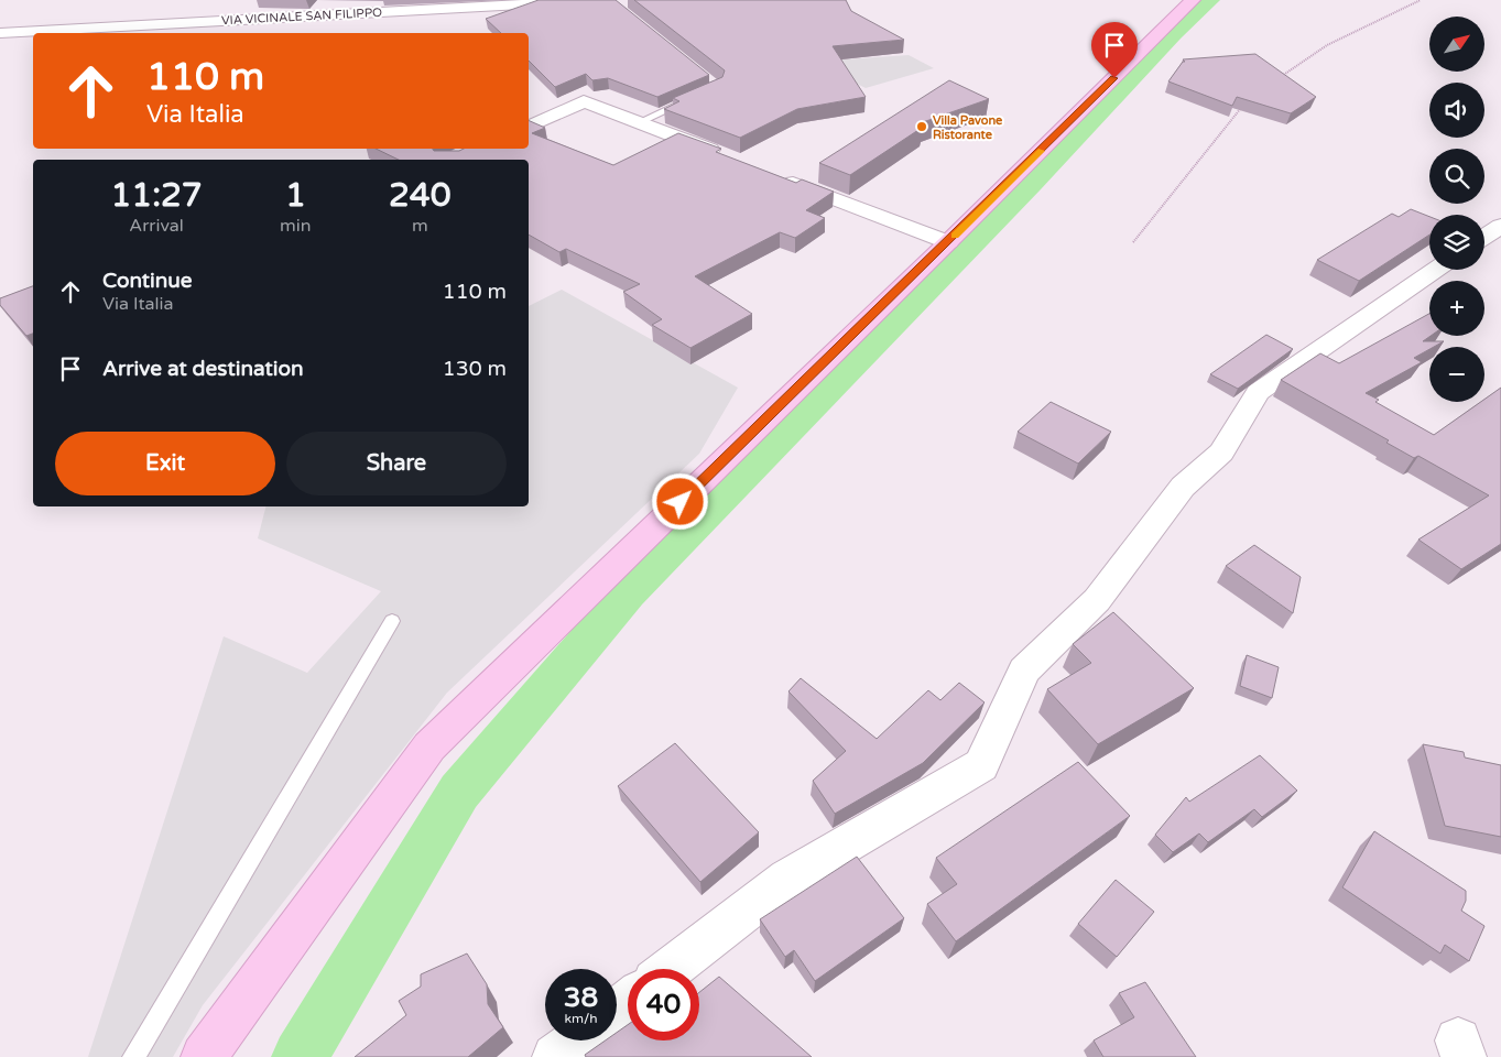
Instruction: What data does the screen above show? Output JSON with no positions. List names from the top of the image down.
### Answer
{
  "streets": {
    "street": ["VIA VICINALE SAN FILIPPO"]
  },
  "places": ["Villa Pavone Ristorante"],
  "north": "top right",
  "page": {
    "map_buttons": ["+", "−"],
    "turn": ["110 m", "Via Italia"],
    "eta": [
      "11:27",
      "Arrival",
      "1",
      "min",
      "240",
      "m"
    ],
    "list": [
      {
        "name": "Continue",
        "note": "Via Italia",
        "value": "110 m"
      },
      {
        "name": "Arrive at destination",
        "value": "130 m"
      }
    ],
    "buttons": ["Exit", "Share"],
    "speed": "38 km/h",
    "limit": "40"
  }
}
